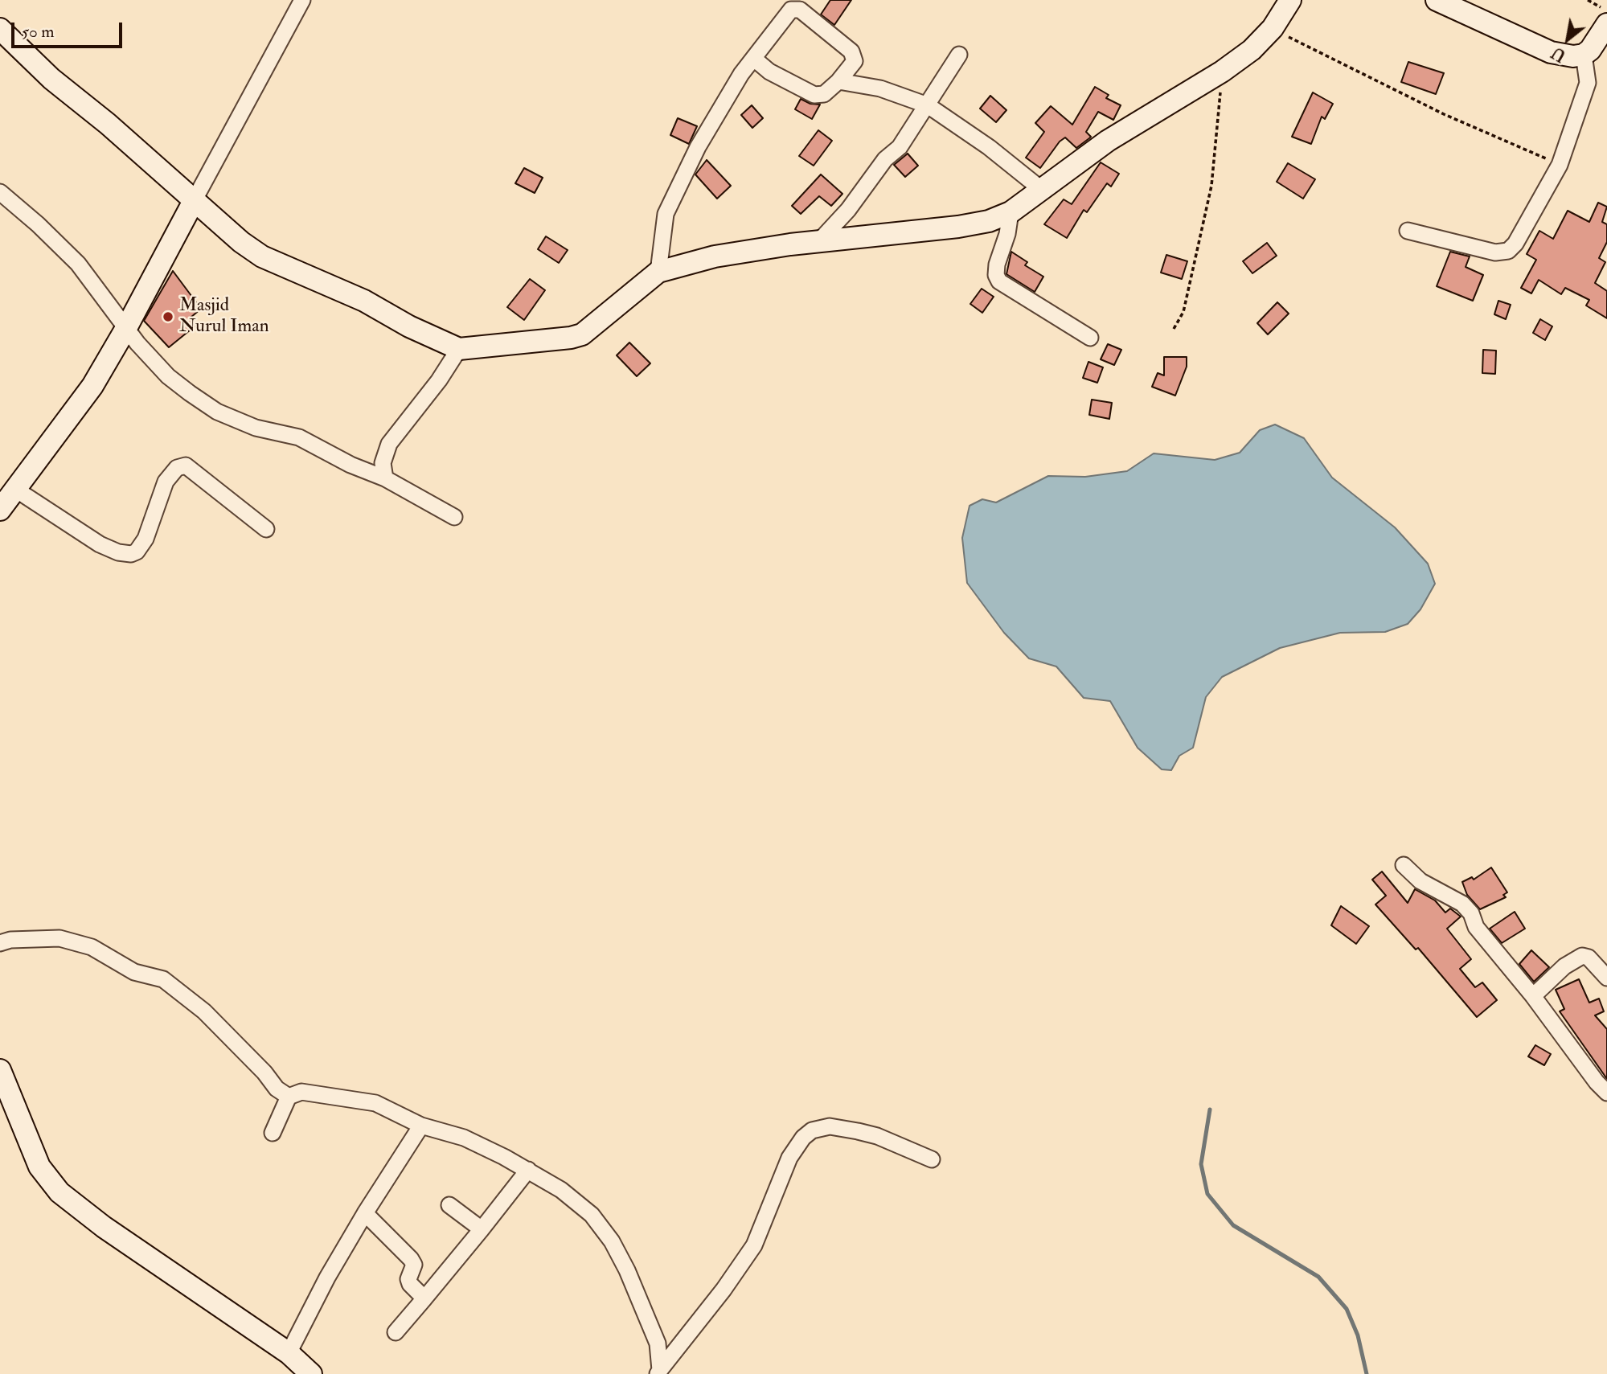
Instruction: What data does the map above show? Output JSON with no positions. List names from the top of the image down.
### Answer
{
  "places": ["Masjid Nurul Iman"],
  "scale_bar": "50 m",
  "north": "bottom left"
}
